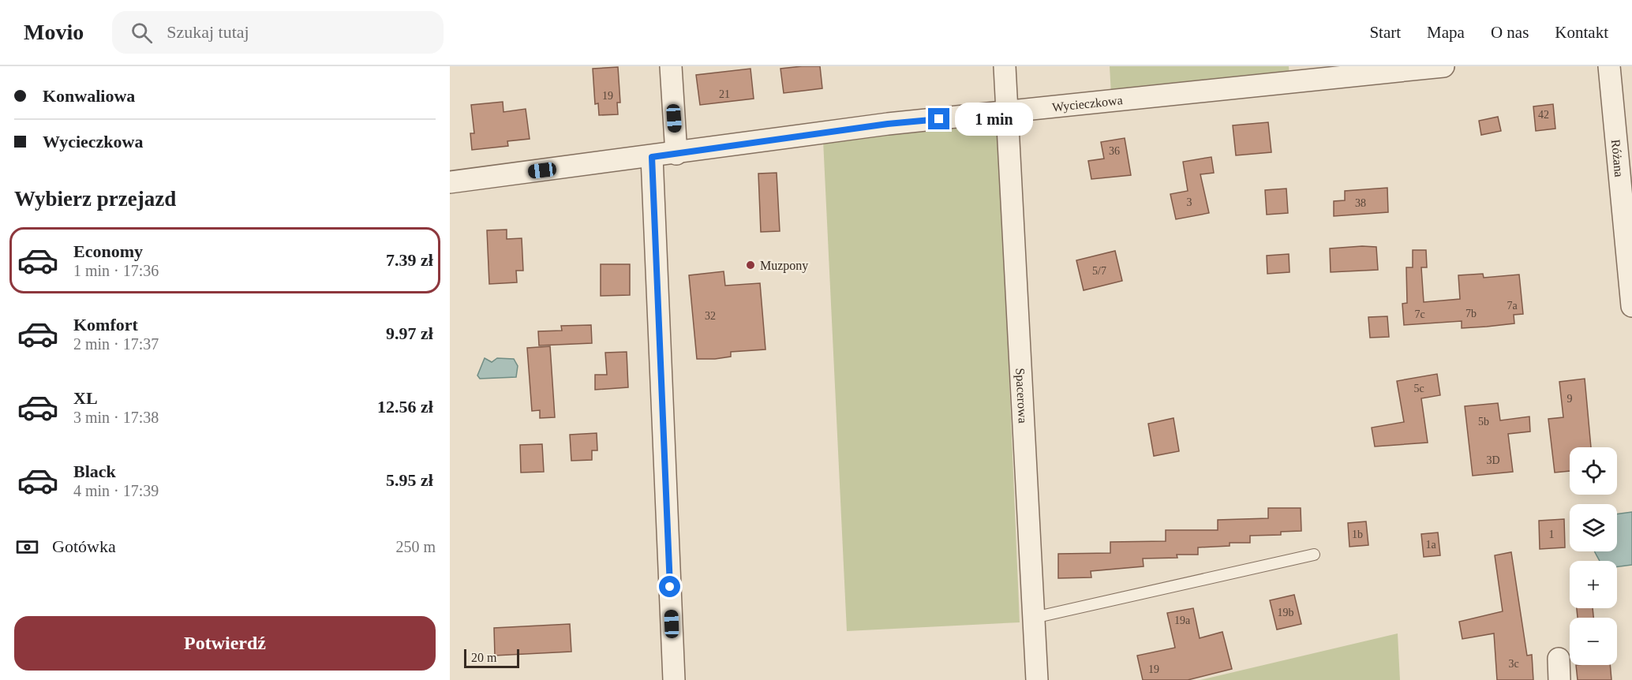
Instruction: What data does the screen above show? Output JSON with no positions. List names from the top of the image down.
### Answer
{
  "streets": {
    "street": ["Wycieczkowa", "Różana", "Spacerowa"]
  },
  "crossings": [
    ["Wycieczkowa", "Spacerowa"]
  ],
  "places": ["Muzpony"],
  "house_numbers": [
    "21",
    "19",
    "42",
    "36",
    "3",
    "38",
    "5/7",
    "7a",
    "7b",
    "7c",
    "32",
    "5c",
    "9",
    "5b",
    "3D",
    "1b",
    "1",
    "1a",
    "19b",
    "19a",
    "3c",
    "19"
  ],
  "scale_bar": "20 m",
  "page": {
    "header": "Movio",
    "search": "Szukaj tutaj",
    "nav": [
      "Start",
      "Mapa",
      "O nas",
      "Kontakt"
    ],
    "banner": ["Konwaliowa", "Wycieczkowa"],
    "bubble": "1 min",
    "heading": "Wybierz przejazd",
    "list": [
      {
        "name": "Economy",
        "note": "1 min · 17:36",
        "value": "7.39 zł"
      },
      {
        "name": "Komfort",
        "note": "2 min · 17:37",
        "value": "9.97 zł"
      },
      {
        "name": "XL",
        "note": "3 min · 17:38",
        "value": "12.56 zł"
      },
      {
        "name": "Black",
        "note": "4 min · 17:39",
        "value": "5.95 zł"
      }
    ],
    "map_buttons": ["+", "−"],
    "pay": ["Gotówka", "250 m"],
    "buttons": "Potwierdź",
    "scale": "20 m"
  }
}
